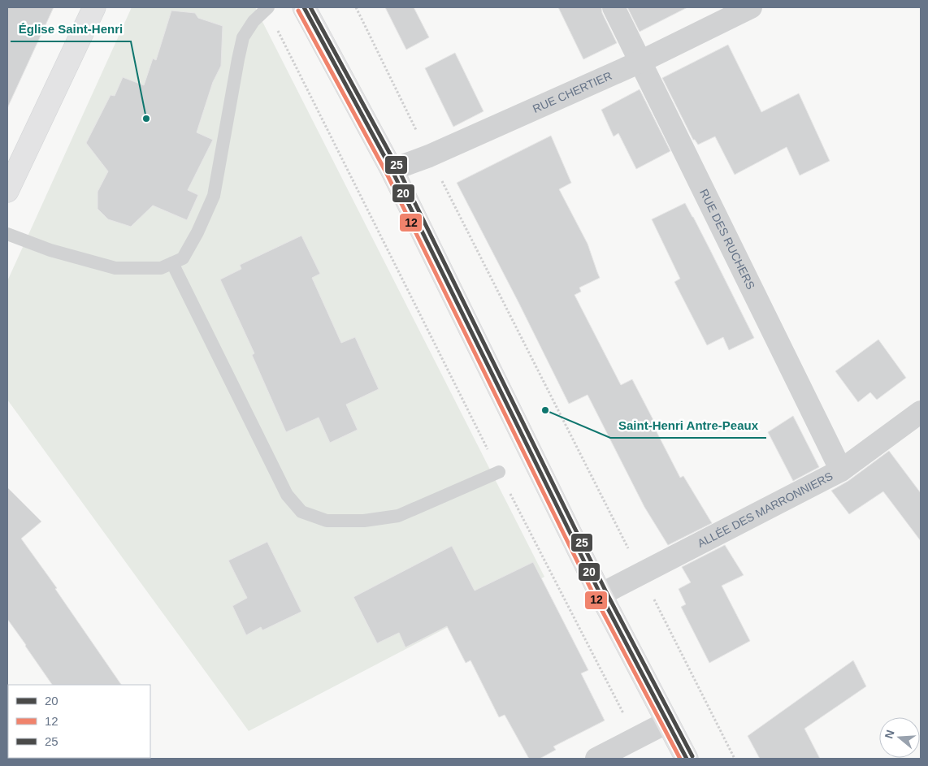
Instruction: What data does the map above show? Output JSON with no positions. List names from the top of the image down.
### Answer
{
  "streets": {
    "street": ["RUE CHERTIER", "RUE DES RUCHERS", "ALLÉE DES MARRONNIERS"]
  },
  "crossings": [
    ["RUE CHERTIER", "RUE DES RUCHERS"],
    ["RUE DES RUCHERS", "ALLÉE DES MARRONNIERS"]
  ],
  "places": ["Église Saint-Henri", "Saint-Henri Antre-Peaux"],
  "lines": ["transit line 20", "transit line 25", "transit line 12"],
  "legend": ["20", "12", "25"],
  "north": "left"
}
